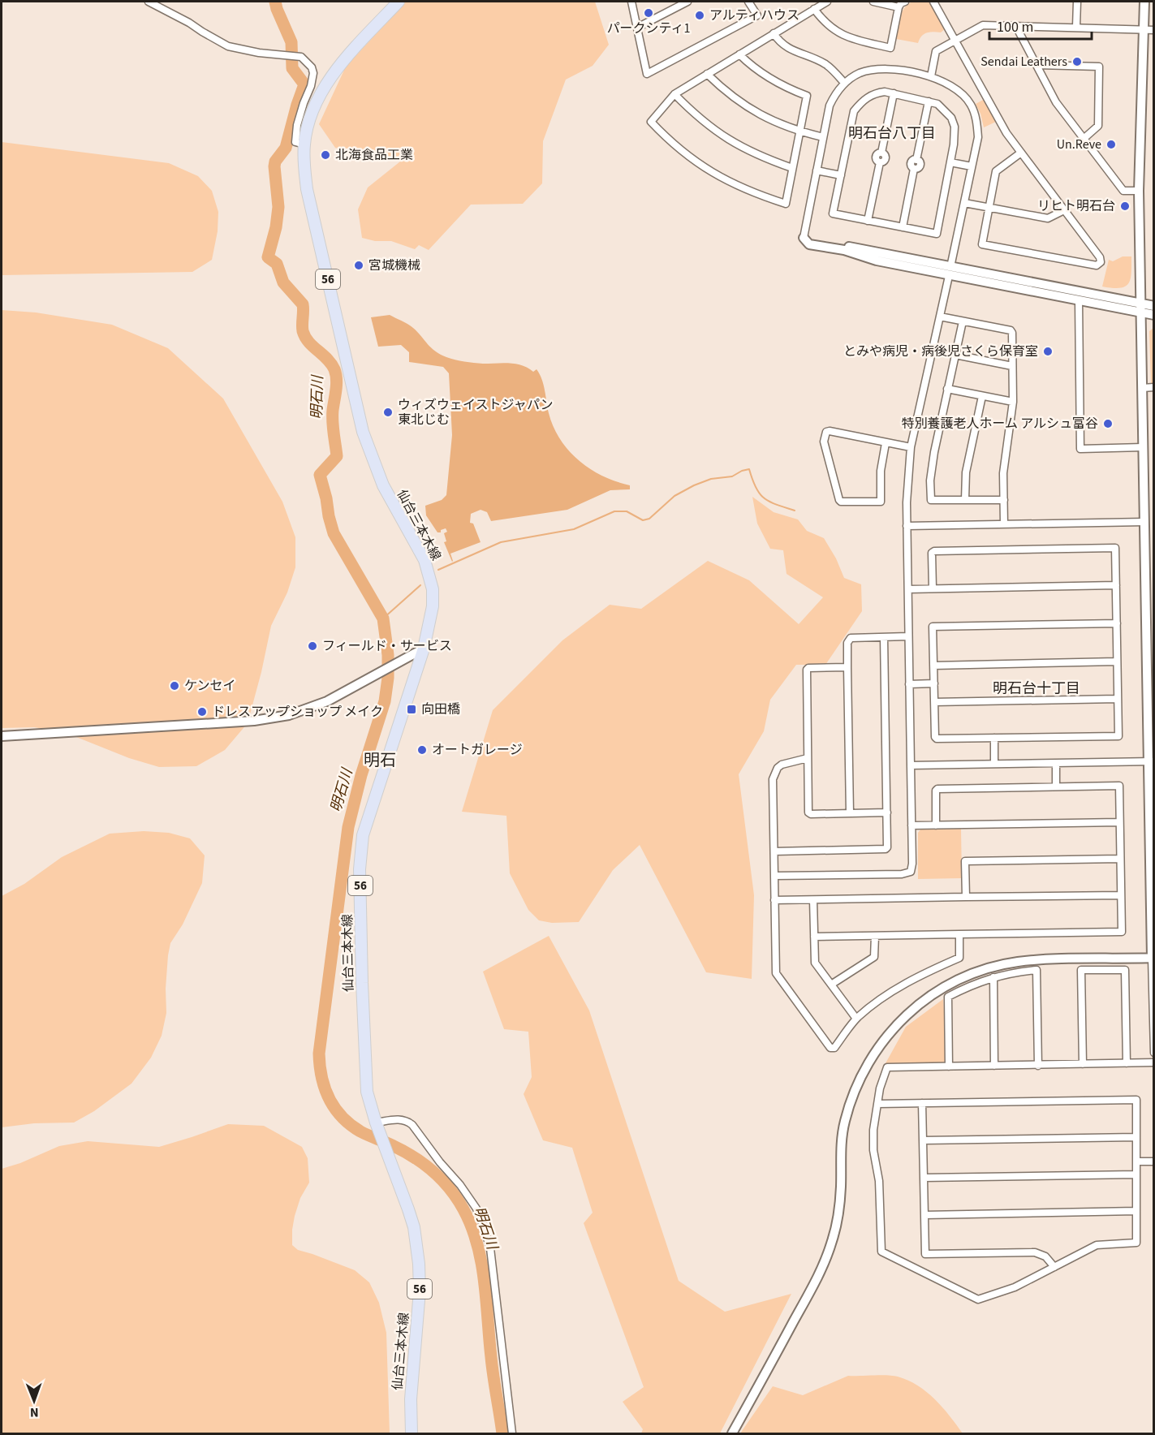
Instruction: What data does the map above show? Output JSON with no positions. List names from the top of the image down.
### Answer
{
  "streets": {
    "main road": ["56", "仙台三本木線"]
  },
  "districts": ["明石台八丁目", "明石台十丁目", "明石"],
  "water": ["明石川"],
  "places": {
    "other": [
      "パークシティ1",
      "アルティハウス",
      "Sendai Leathers",
      "Un.Reve",
      "北海食品工業",
      "リヒト明石台",
      "宮城機械",
      "とみや病児・病後児さくら保育室",
      "ウィズウェイストジャパン 東北じむ",
      "特別養護老人ホーム アルシュ富谷",
      "フィールド・サービス",
      "ケンセイ",
      "ドレスアップショップ メイク",
      "オートガレージ"
    ],
    "transit": ["向田橋"]
  },
  "scale_bar": "100 m",
  "north": "bottom"
}
